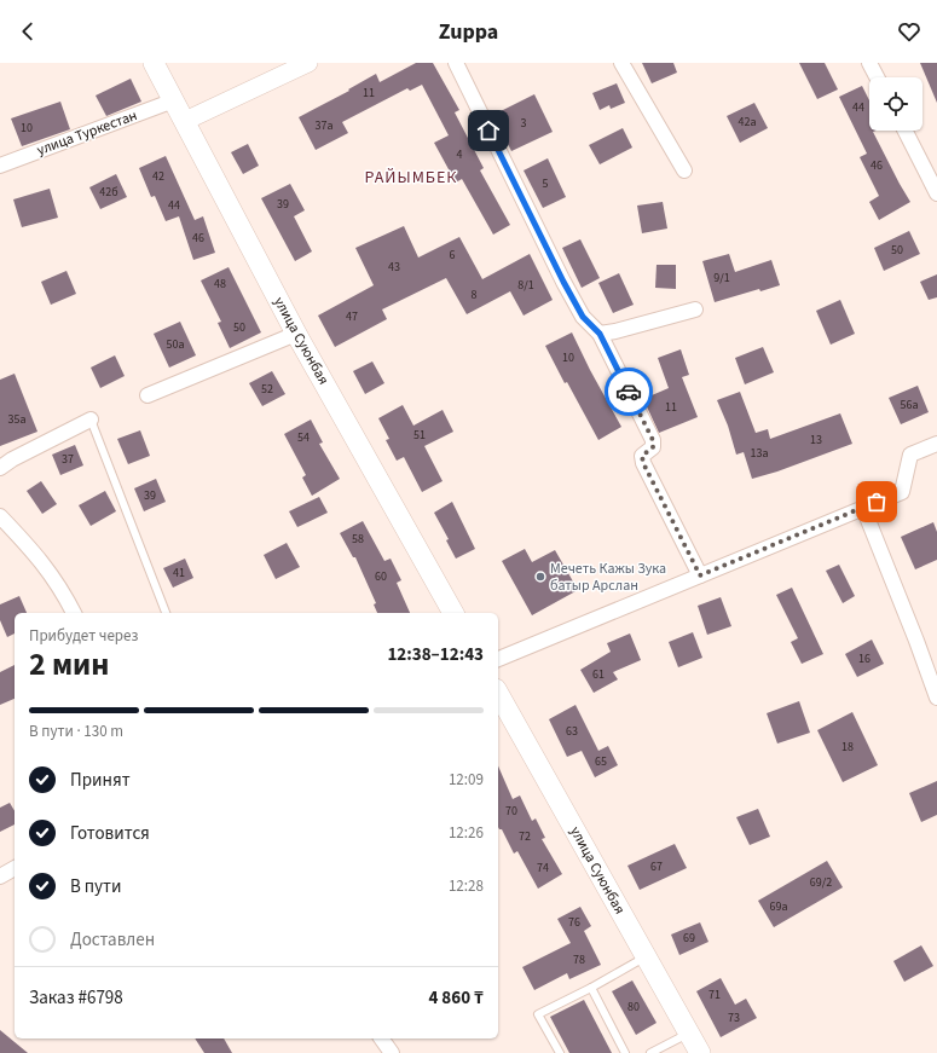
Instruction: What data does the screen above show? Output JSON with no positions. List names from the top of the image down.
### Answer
{
  "streets": {
    "main road": ["улица Суюнбая"],
    "street": ["улица Туркестан"]
  },
  "crossings": [
    ["улица Туркестан", "улица Суюнбая"]
  ],
  "districts": ["РАЙЫМБЕК"],
  "places": ["Мечеть Кажы Зука батыр Арслан"],
  "house_numbers": [
    "11",
    "44",
    "42а",
    "3",
    "37а",
    "10",
    "4",
    "46",
    "42",
    "5",
    "42б",
    "39",
    "44",
    "46",
    "50",
    "6",
    "43",
    "9/1",
    "48",
    "8/1",
    "8",
    "47",
    "50",
    "50а",
    "10",
    "52",
    "56а",
    "11",
    "35а",
    "51",
    "54",
    "13",
    "13а",
    "37",
    "39",
    "58",
    "41",
    "60",
    "16",
    "61",
    "63",
    "18",
    "65",
    "70",
    "72",
    "67",
    "74",
    "69/2",
    "69а",
    "76",
    "69",
    "78",
    "71",
    "80",
    "73"
  ],
  "page": {
    "header": "Zuppa",
    "heading": ["2 мин", "Прибудет через", "12:38–12:43"],
    "panel": ["Заказ #6798", "4 860 ₸"],
    "bar": "В пути · 130 m",
    "list": [
      ["Принят", "12:09"],
      ["Готовится", "12:26"],
      ["В пути", "12:28"],
      "Доставлен"
    ]
  }
}
